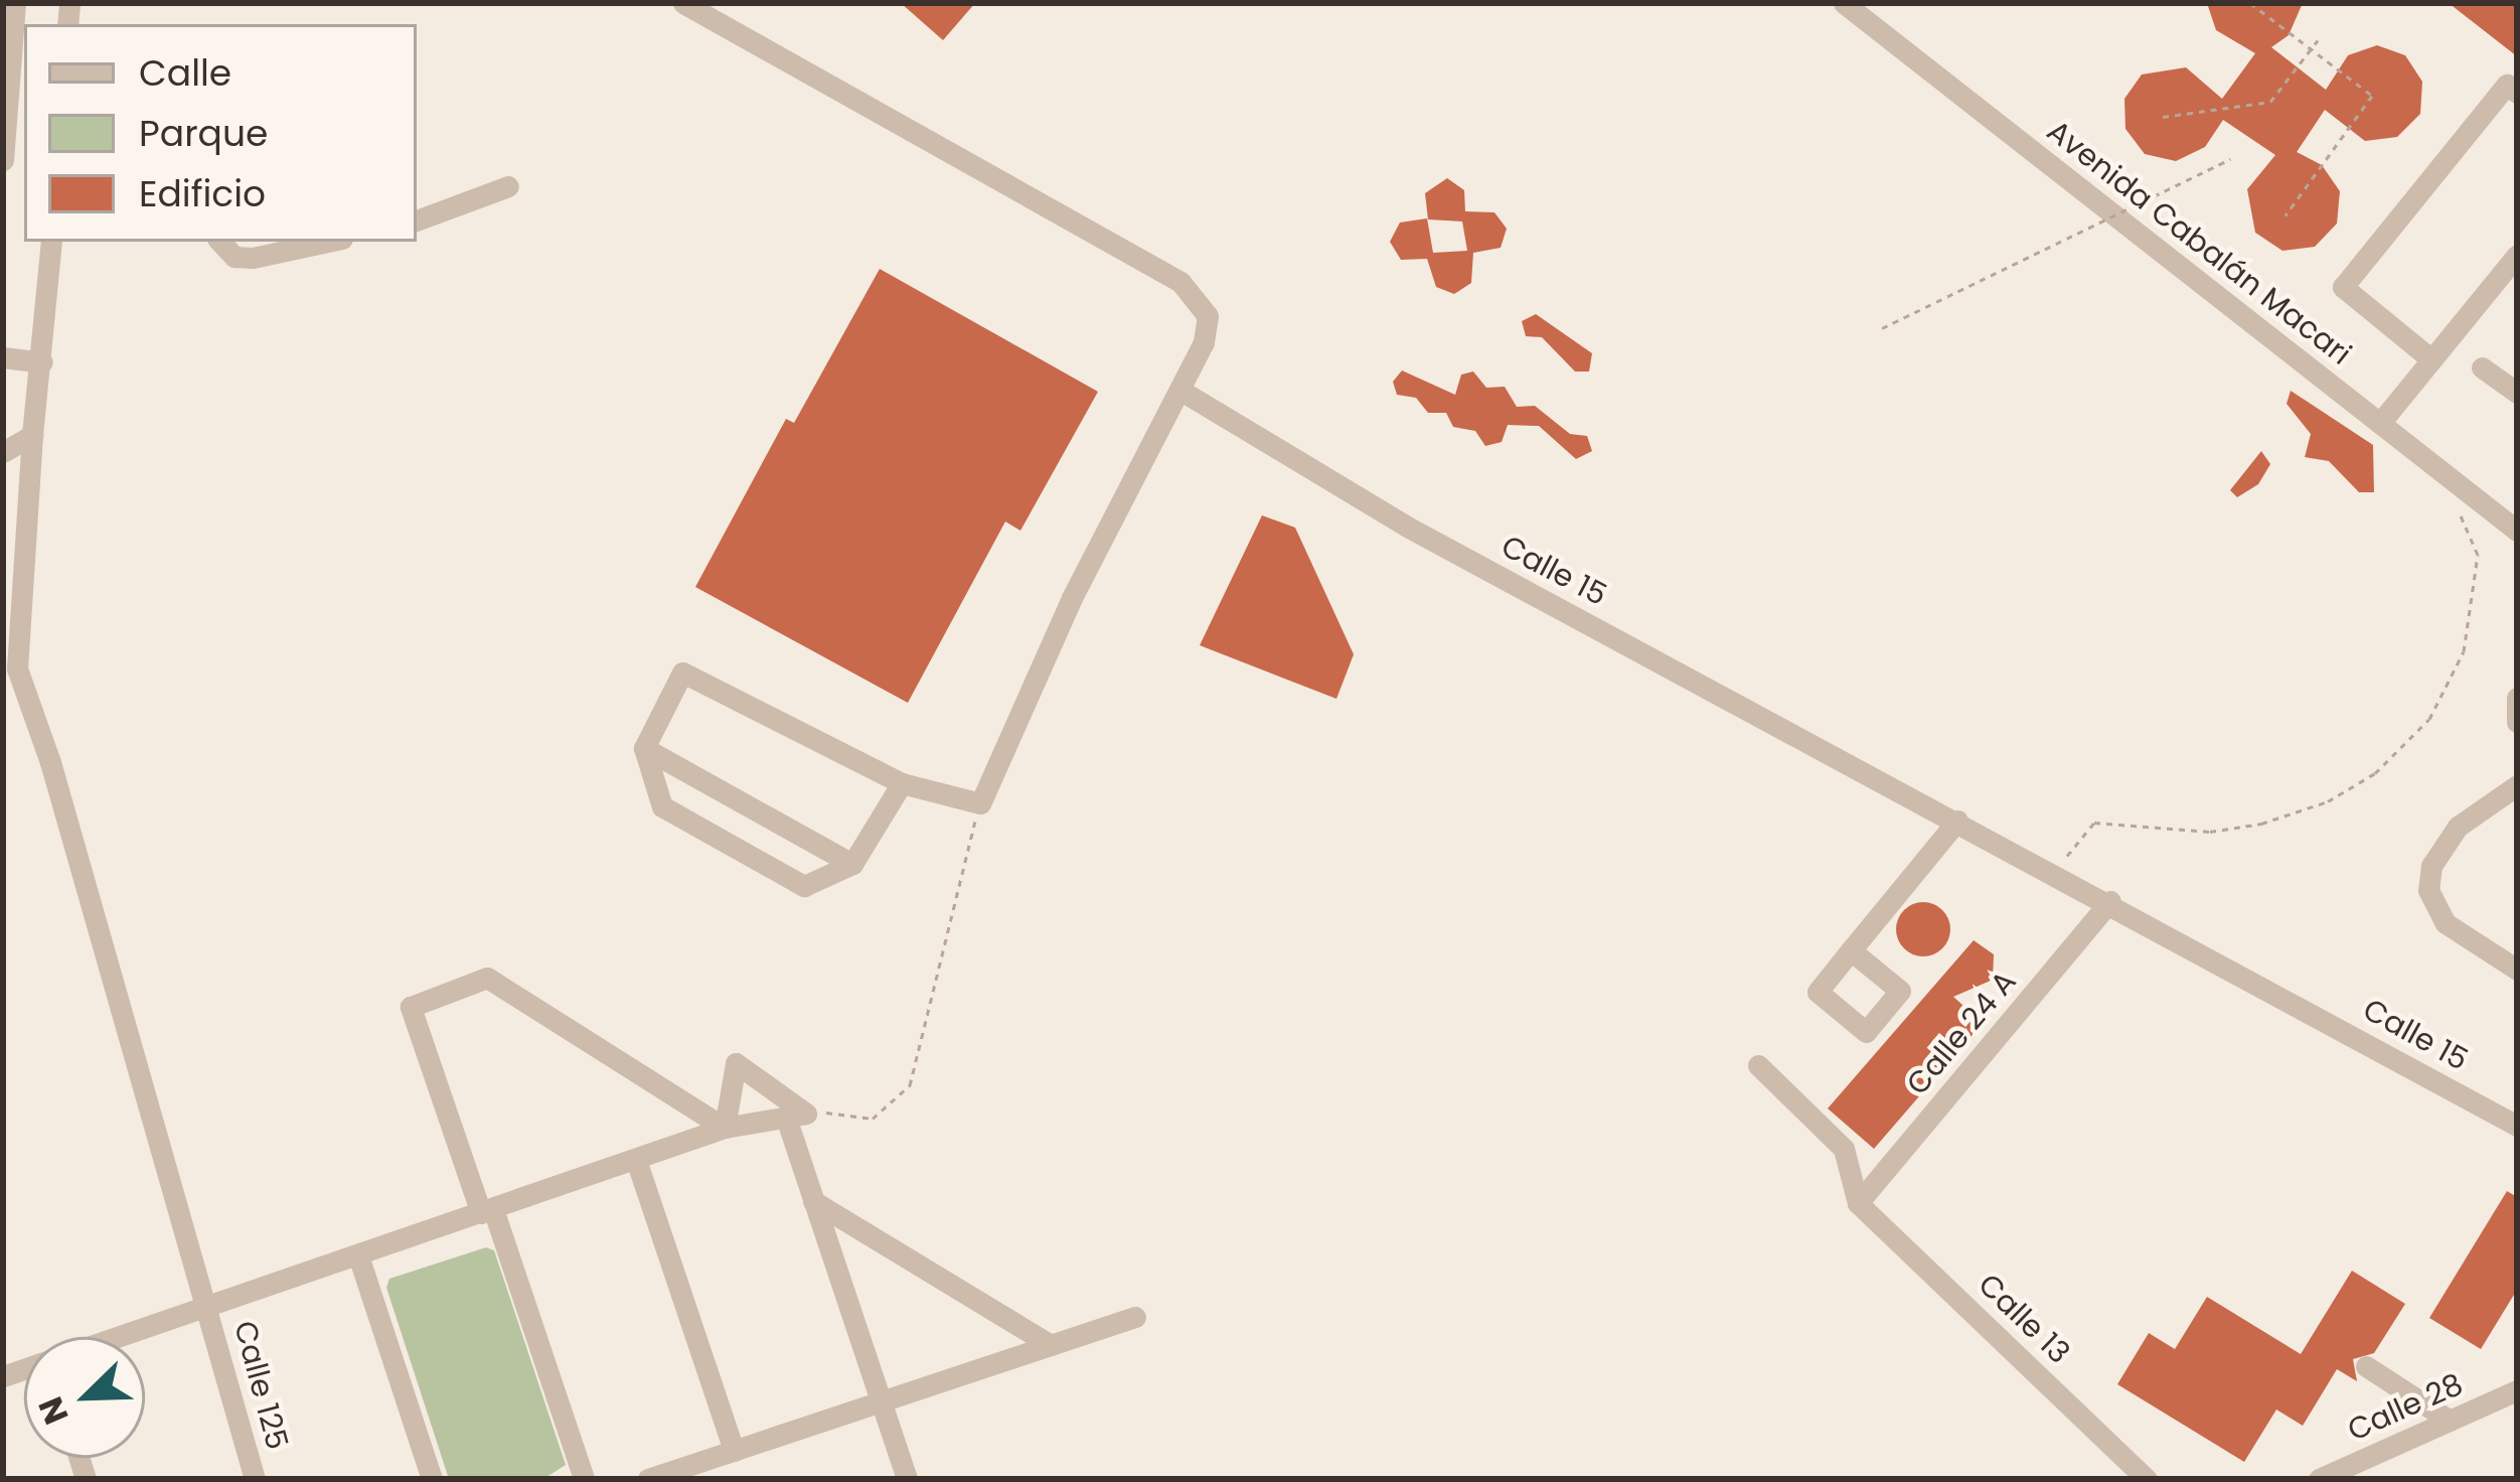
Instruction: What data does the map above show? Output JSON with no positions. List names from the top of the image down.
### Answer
{
  "streets": {
    "street": [
      "Avenida Cabalán Macari",
      "Calle 15",
      "Calle 24 A",
      "Calle 13",
      "Calle 125",
      "Calle 28"
    ]
  },
  "crossings": [
    ["Calle 15", "Calle 24 A"],
    ["Calle 24 A", "Calle 13"]
  ],
  "legend": ["Calle", "Parque", "Edificio"],
  "north": "bottom left"
}
